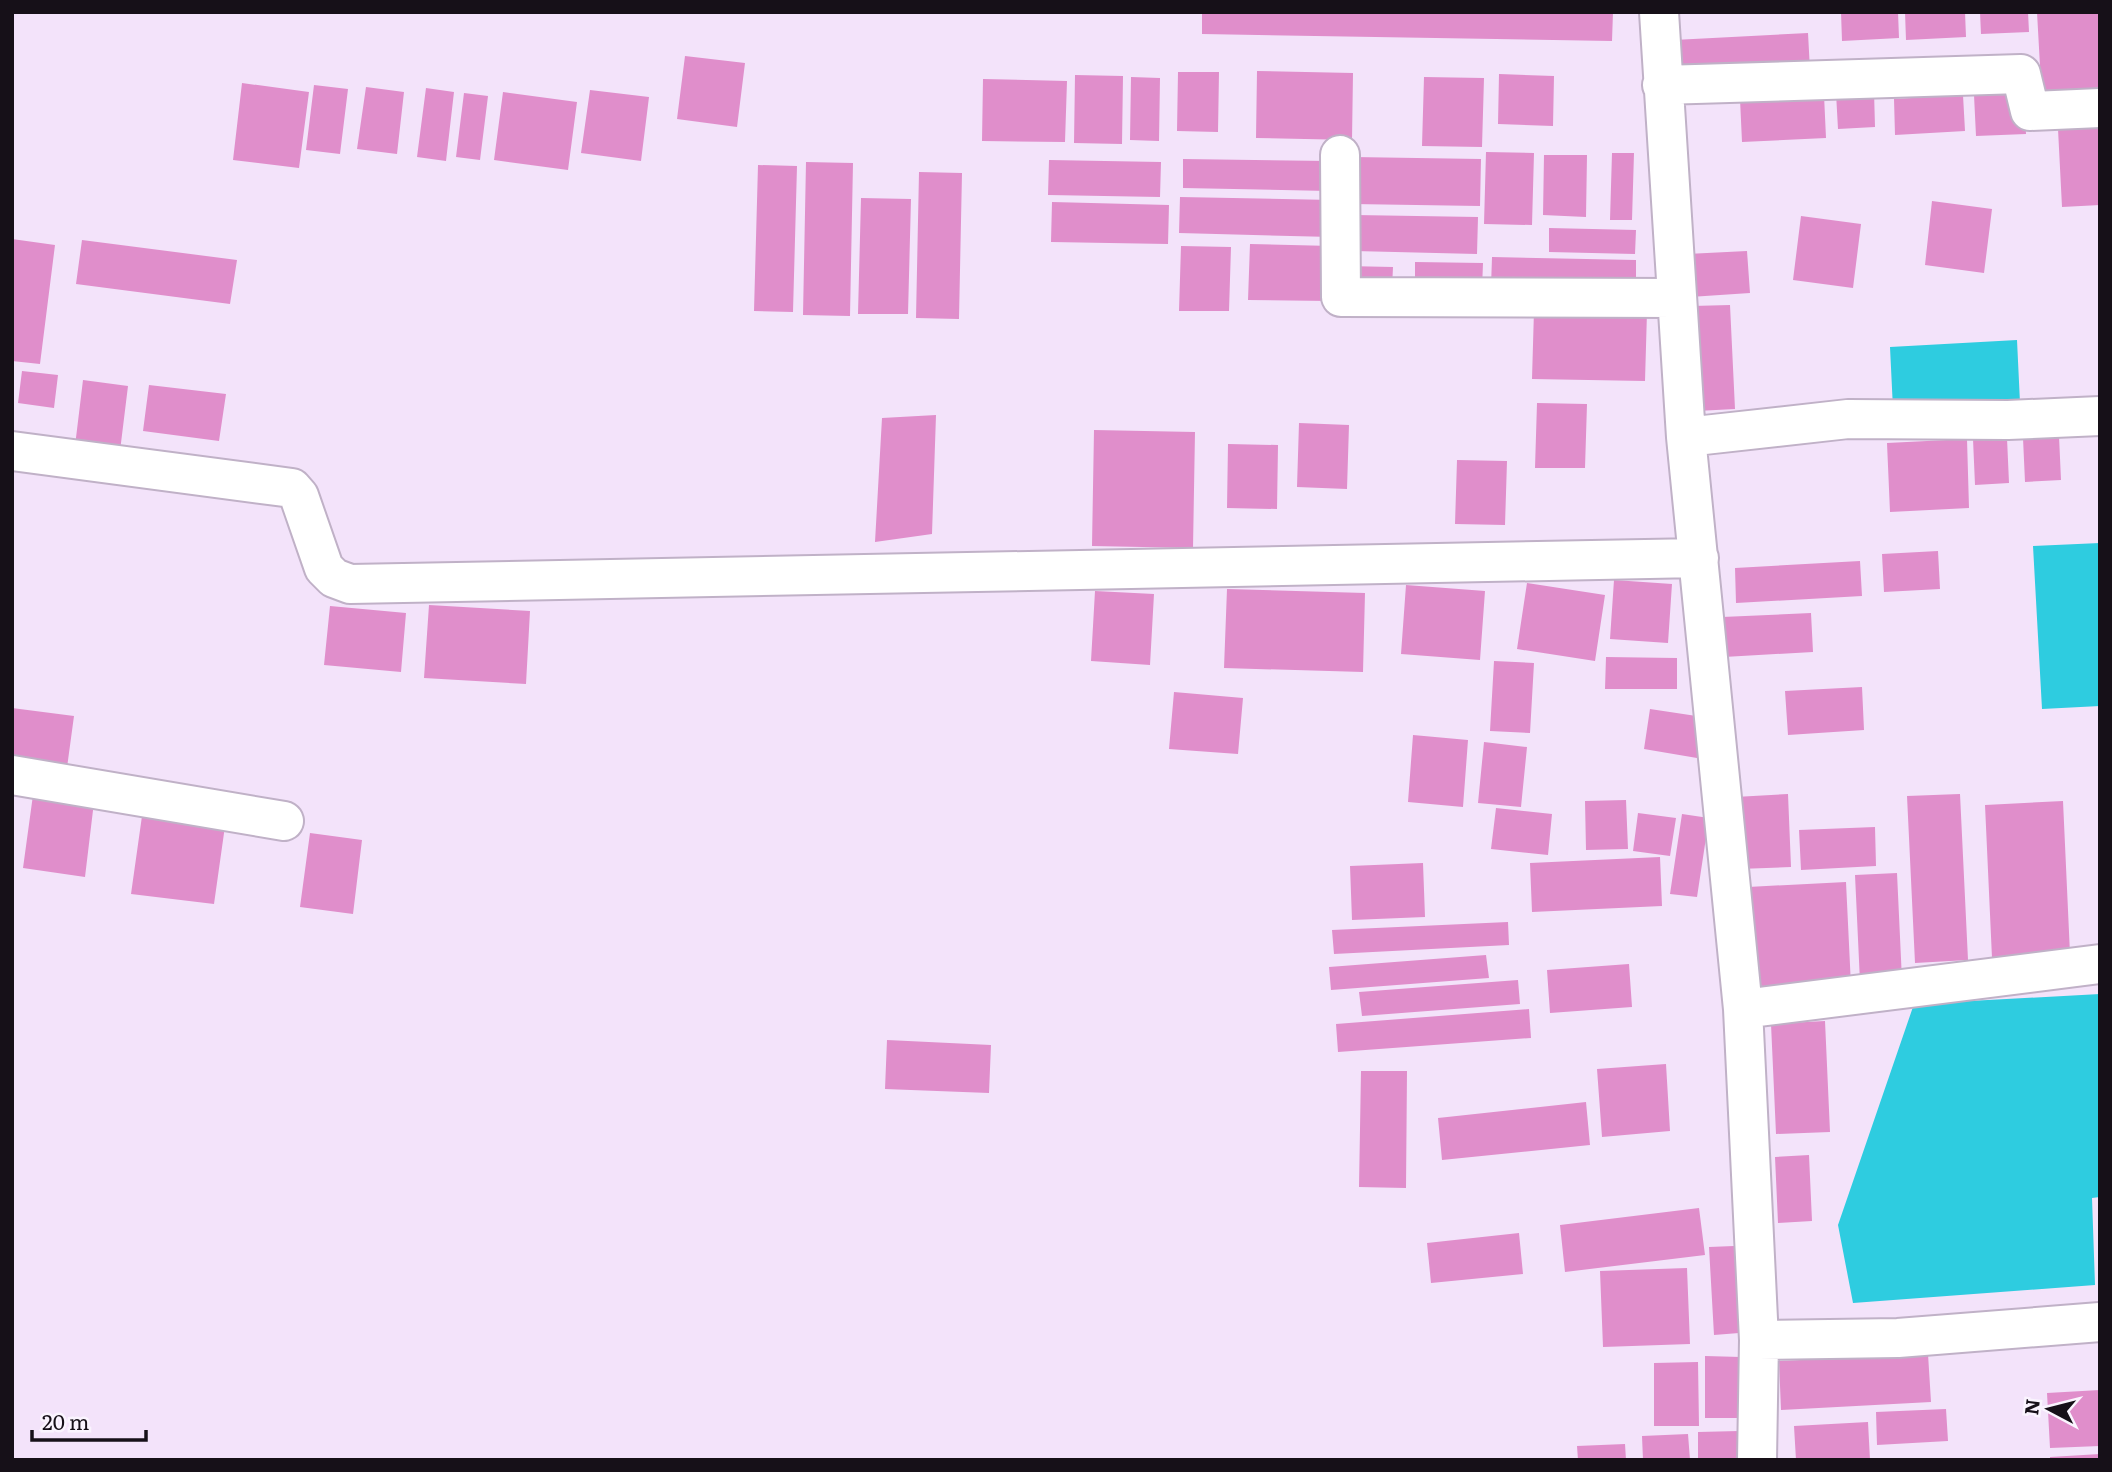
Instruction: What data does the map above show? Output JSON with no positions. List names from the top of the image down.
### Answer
{
  "scale_bar": "20 m",
  "north": "left"
}
